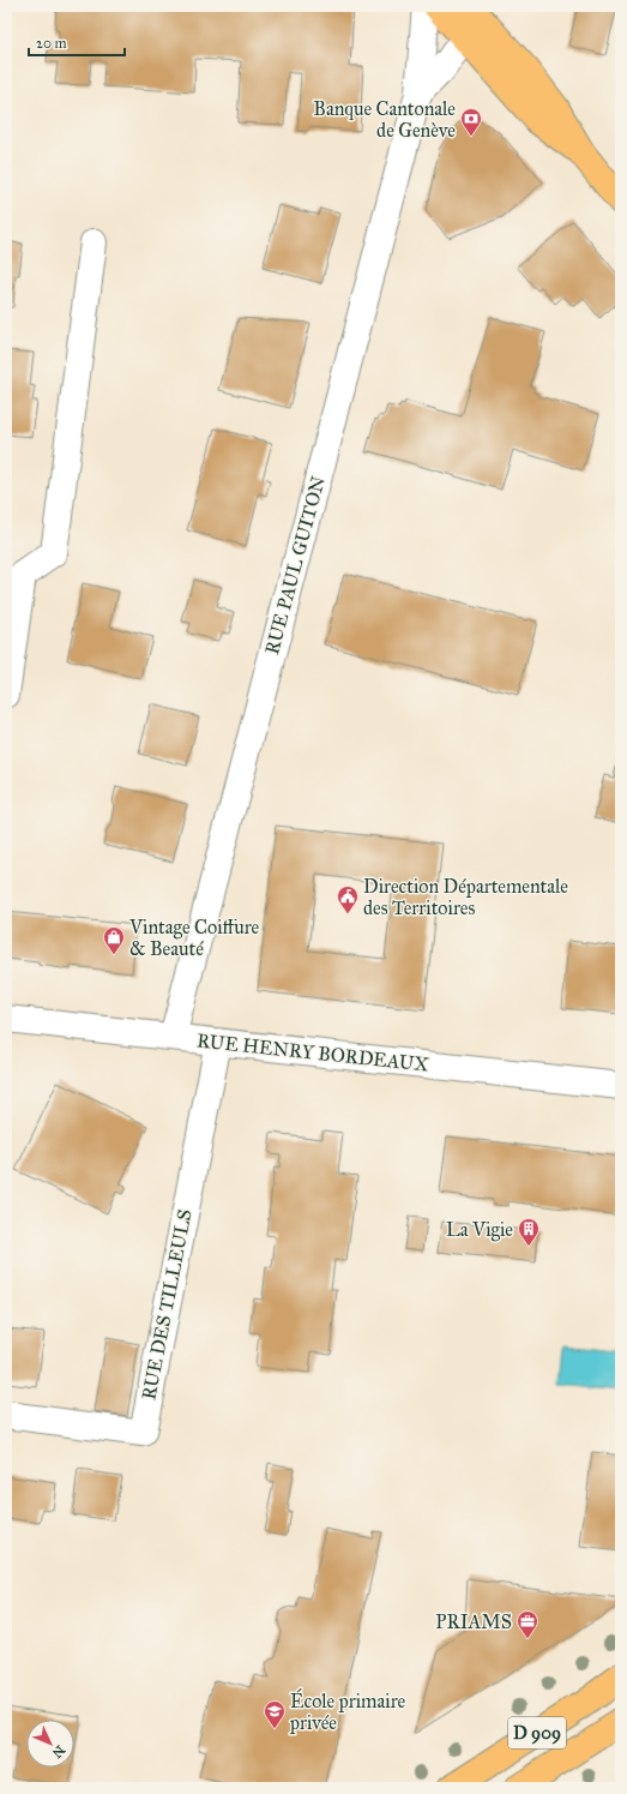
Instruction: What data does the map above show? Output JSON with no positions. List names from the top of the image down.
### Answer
{
  "streets": {
    "main road": ["D 909"],
    "street": ["RUE PAUL GUITON", "RUE HENRY BORDEAUX", "RUE DES TILLEULS"]
  },
  "crossings": [
    ["RUE PAUL GUITON", "RUE HENRY BORDEAUX"],
    ["RUE HENRY BORDEAUX", "RUE DES TILLEULS"]
  ],
  "places": {
    "bank": ["Banque Cantonale de Genève"],
    "public building": ["Direction Départementale des Territoires"],
    "shop": ["Vintage Coiffure & Beauté"],
    "building": ["La Vigie"],
    "office": ["PRIAMS"],
    "school or university": ["École primaire privée"]
  },
  "scale_bar": "20 m",
  "north": "bottom right"
}
